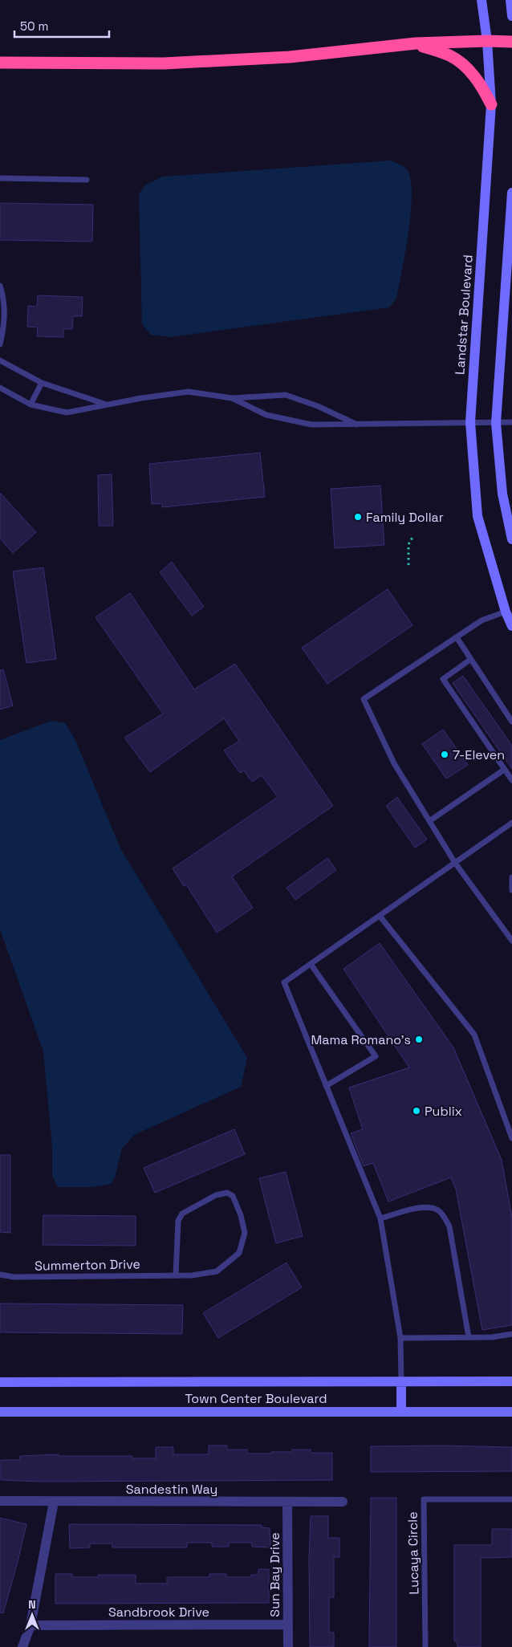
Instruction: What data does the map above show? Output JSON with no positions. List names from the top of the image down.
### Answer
{
  "streets": {
    "main road": ["Landstar Boulevard", "Town Center Boulevard"],
    "street": ["Sandestin Way", "Sun Bay Drive", "Sandbrook Drive"],
    "lane": ["Summerton Drive", "Lucaya Circle"]
  },
  "crossings": [
    ["Sandestin Way", "Sun Bay Drive"],
    ["Sun Bay Drive", "Sandbrook Drive"]
  ],
  "places": [
    "Family Dollar",
    "7-Eleven",
    "Mama Romano's",
    "Publix"
  ],
  "scale_bar": "50 m",
  "north": "top"
}
